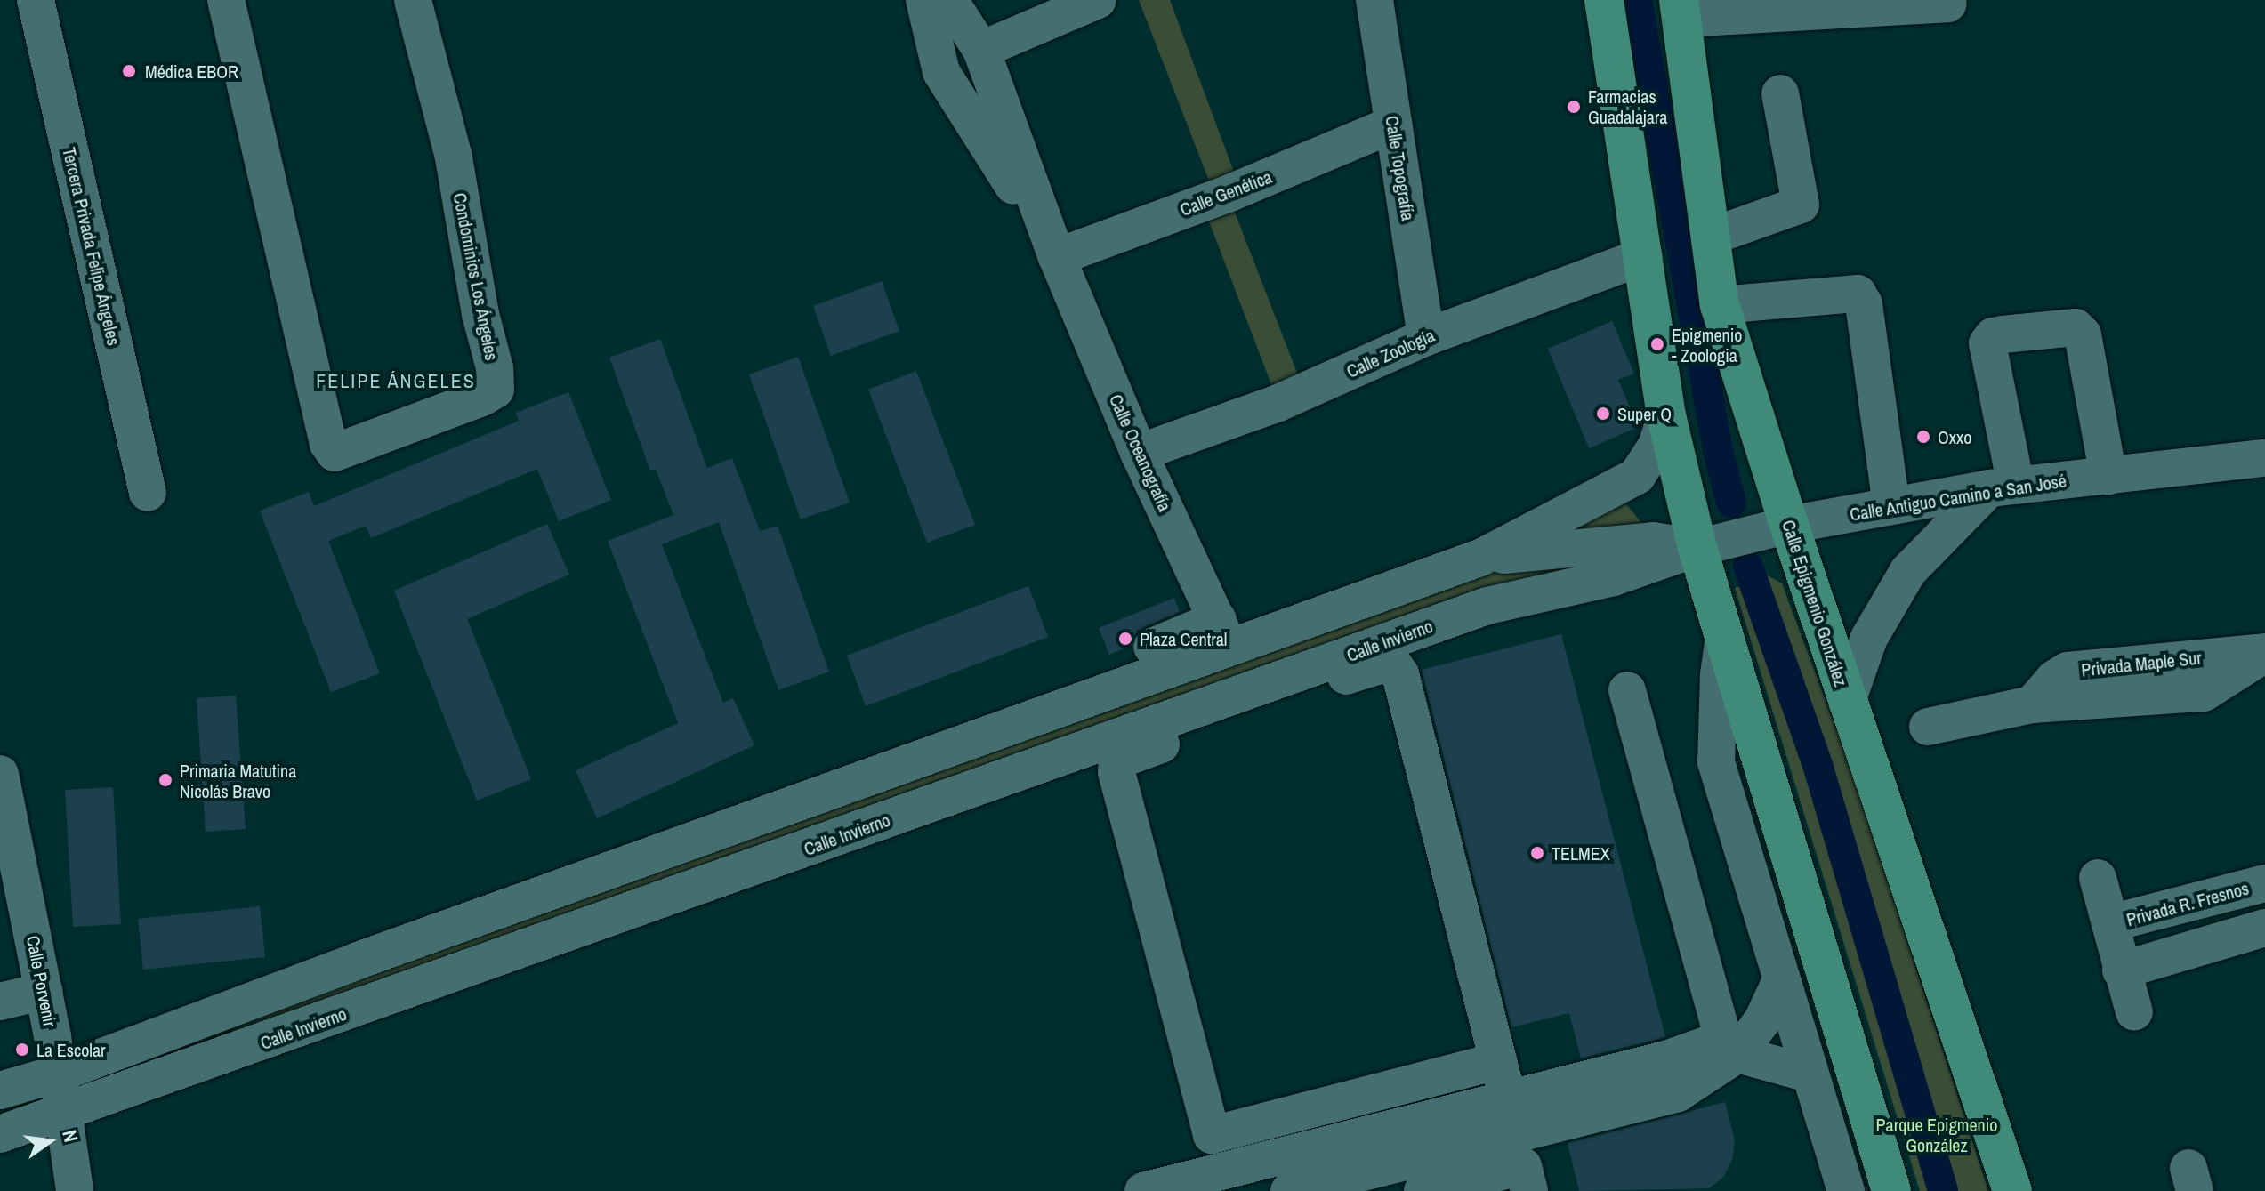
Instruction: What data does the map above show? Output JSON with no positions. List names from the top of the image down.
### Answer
{
  "streets": {
    "main road": ["Calle Epigmenio González"],
    "street": [
      "Calle Topografía",
      "Calle Genética",
      "Tercera Privada Felipe Ángeles",
      "Condominios Los Ángeles",
      "Calle Zoología",
      "Calle Oceanografía",
      "Calle Antiguo Camino a San José",
      "Calle Invierno",
      "Privada Maple Sur",
      "Privada R. Fresnos",
      "Calle Porvenir"
    ]
  },
  "crossings": [
    ["Calle Topografía", "Calle Genética"],
    ["Calle Topografía", "Calle Zoología"],
    ["Calle Genética", "Calle Oceanografía"],
    ["Calle Zoología", "Calle Oceanografía"],
    ["Calle Antiguo Camino a San José", "Calle Epigmenio González"],
    ["Calle Antiguo Camino a San José", "Calle Invierno"],
    ["Calle Invierno", "Calle Porvenir"]
  ],
  "districts": ["FELIPE ÁNGELES"],
  "parks": ["Parque Epigmenio González"],
  "places": [
    "Médica EBOR",
    "Farmacias Guadalajara",
    "Epigmenio - Zoologia",
    "Super Q",
    "Oxxo",
    "Plaza Central",
    "Primaria Matutina Nicolás Bravo",
    "TELMEX",
    "La Escolar"
  ],
  "north": "right"
}
